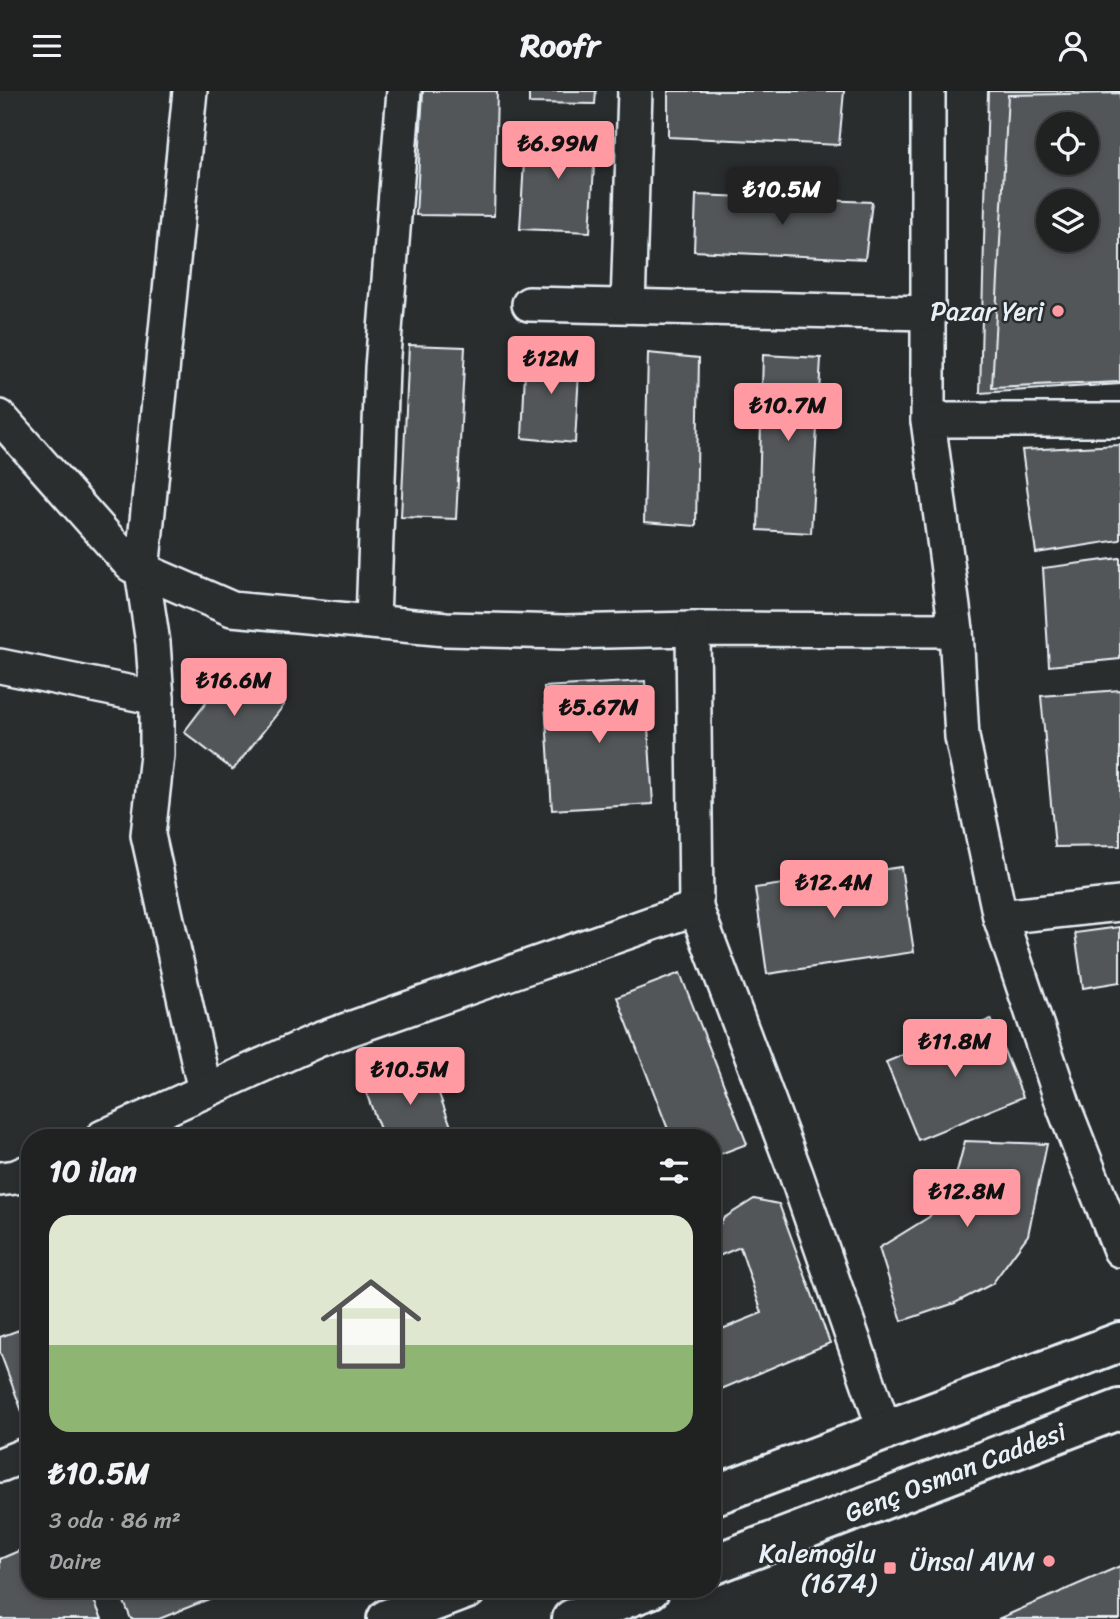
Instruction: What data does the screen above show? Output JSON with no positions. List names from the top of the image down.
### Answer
{
  "streets": {
    "main road": ["Genç Osman Caddesi"]
  },
  "places": {
    "other": ["Pazar Yeri", "Ünsal AVM"],
    "transit": ["Kalemoğlu (1674)"]
  },
  "page": {
    "header": "Roofr",
    "price": [
      "₺6.99M",
      "₺10.5M",
      "₺12M",
      "₺10.7M",
      "₺16.6M",
      "₺5.67M",
      "₺12.4M",
      "₺11.8M",
      "₺10.5M",
      "₺12.8M"
    ],
    "heading": "10 ilan",
    "list": [
      {
        "name": "₺10.5M",
        "note": "3 oda · 86 m² · Daire"
      }
    ]
  }
}
